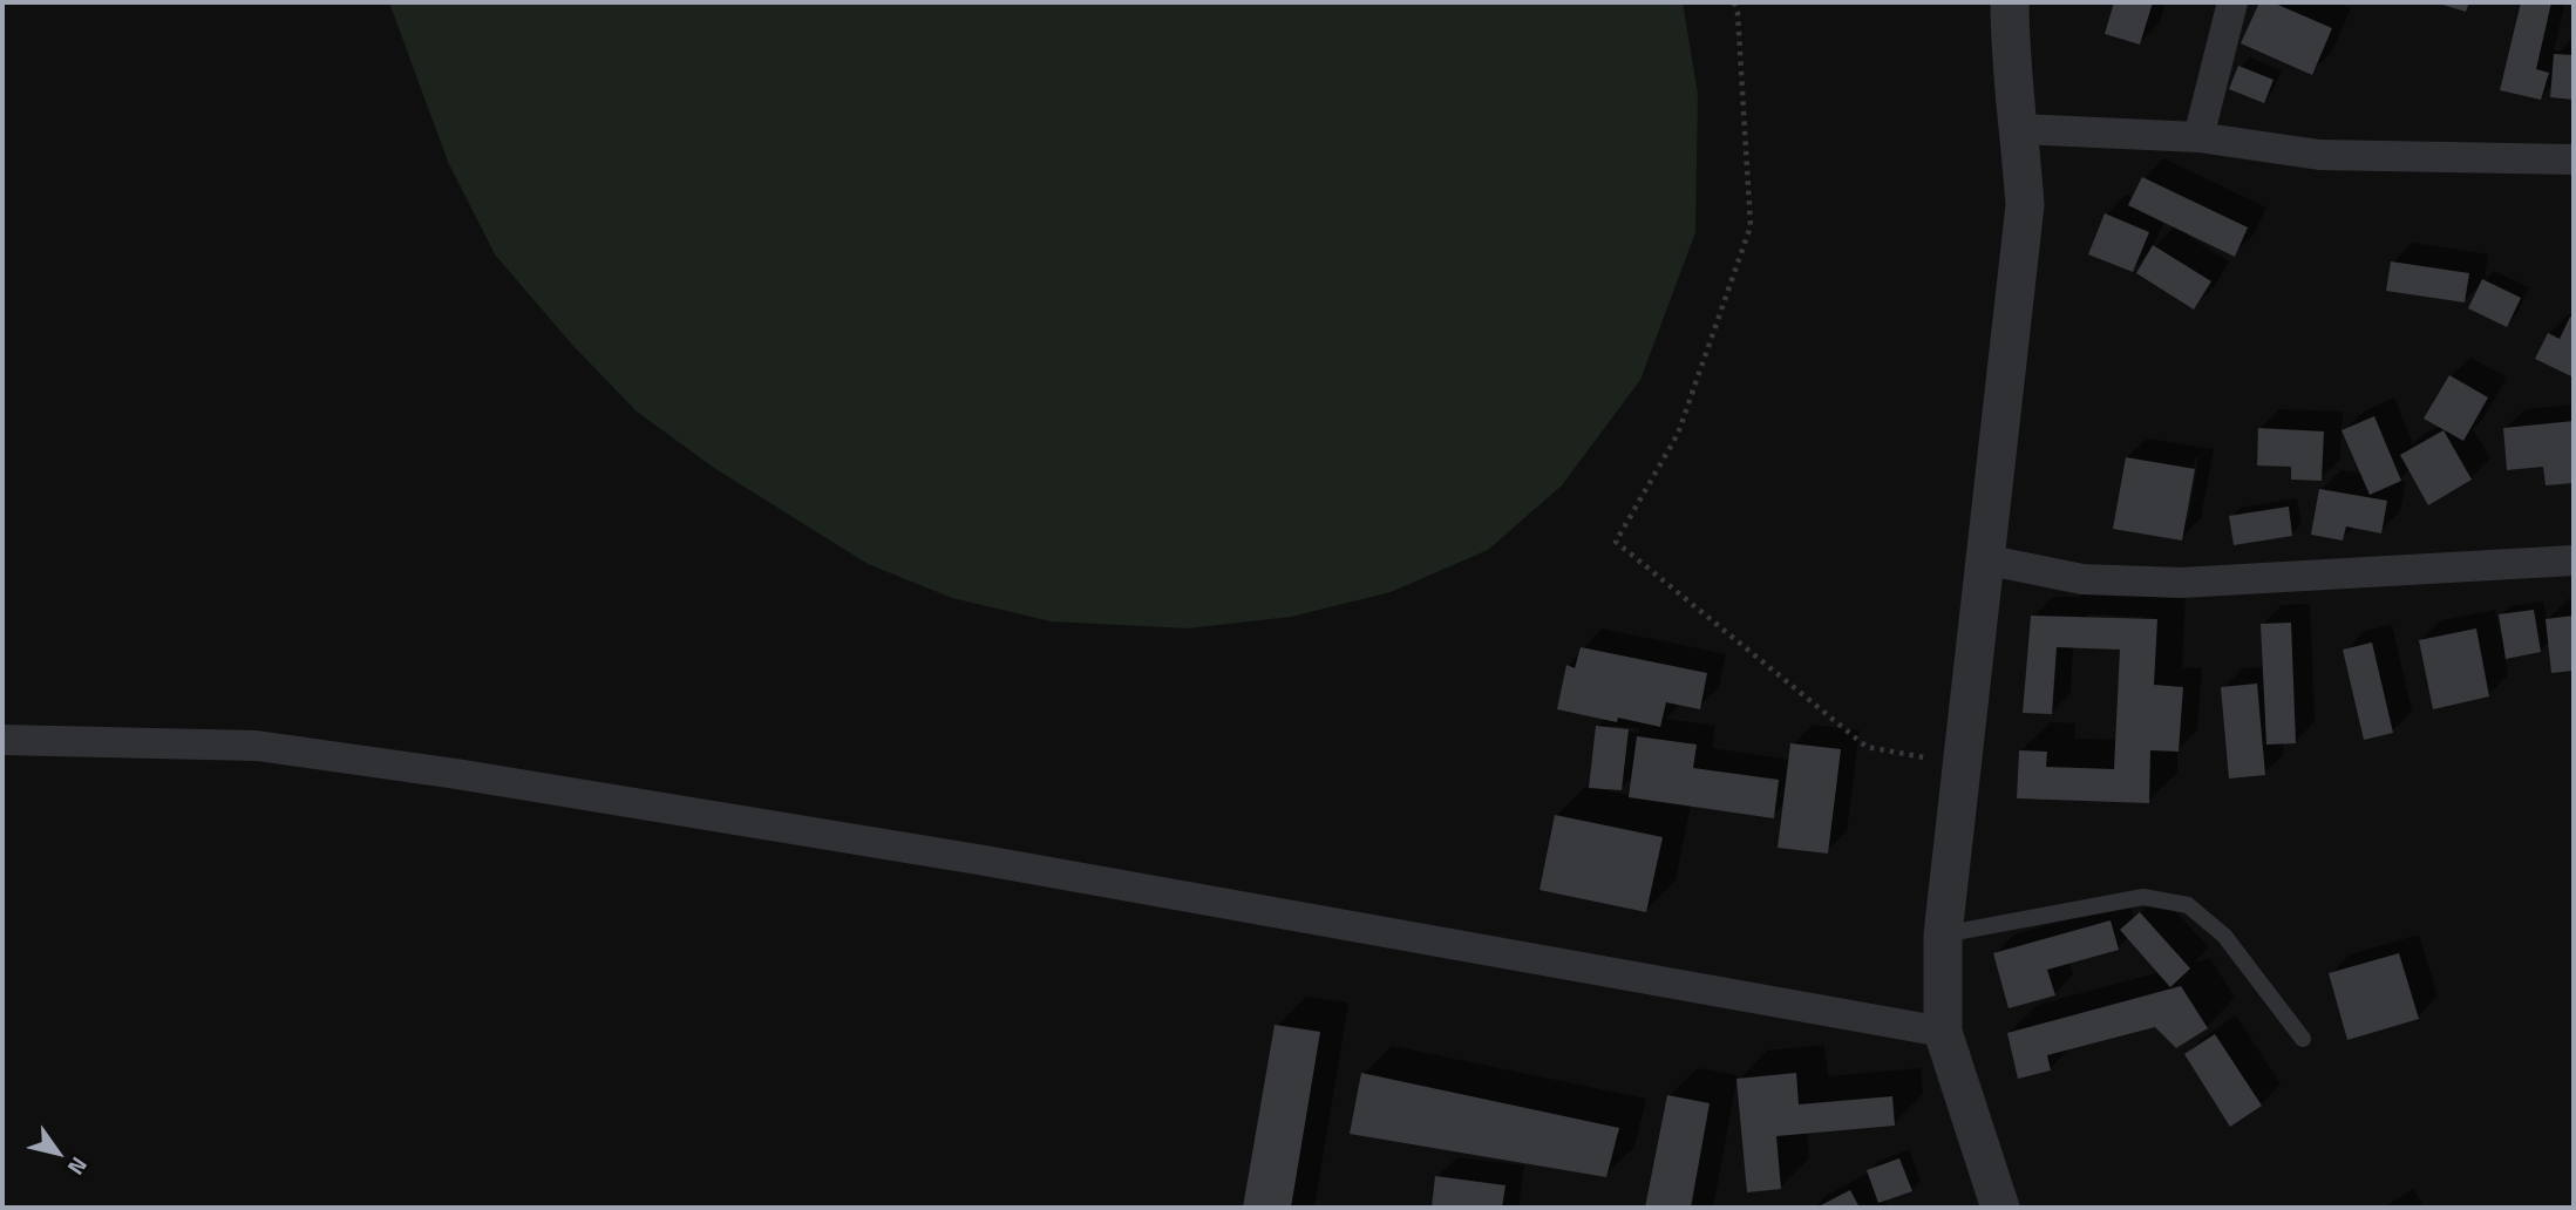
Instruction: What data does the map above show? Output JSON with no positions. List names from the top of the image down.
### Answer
{
  "north": "bottom right"
}
